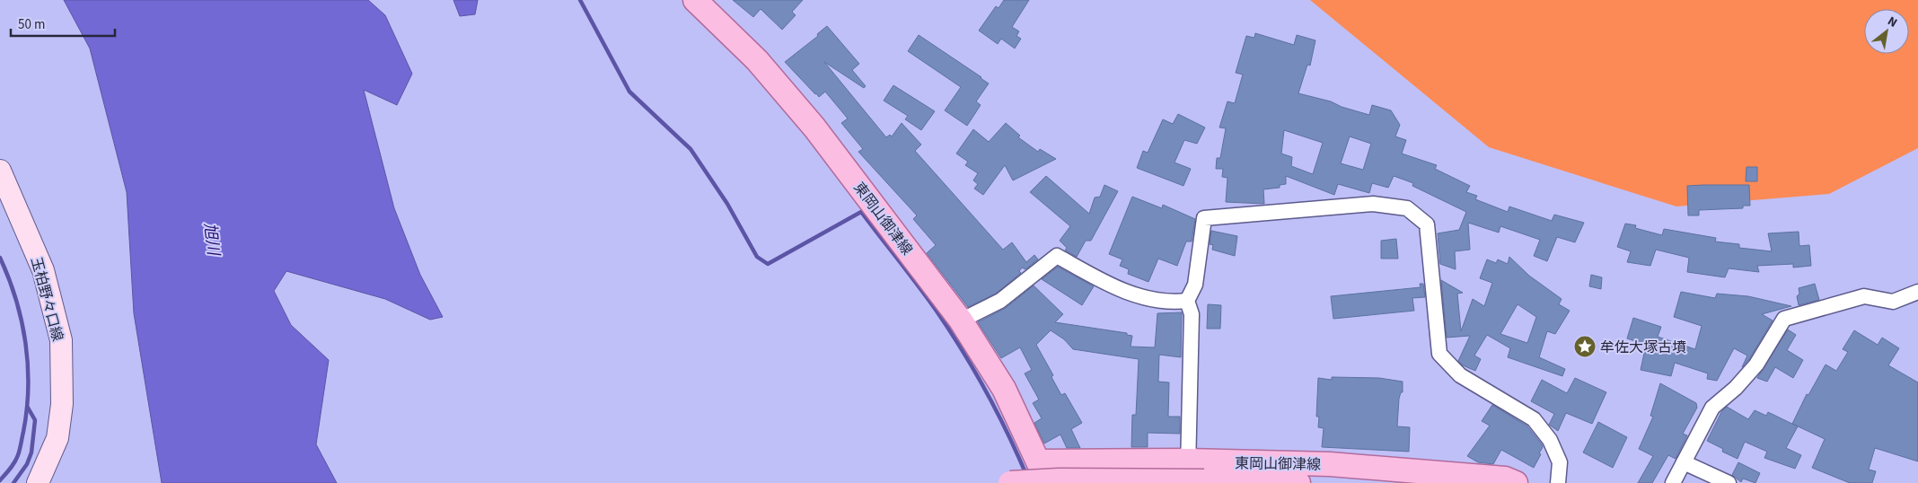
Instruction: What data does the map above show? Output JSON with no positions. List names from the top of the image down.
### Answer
{
  "streets": {
    "main road": ["東岡山御津線", "玉柏野々口線"]
  },
  "water": ["旭川"],
  "places": {
    "place": ["牟佐大塚古墳"]
  },
  "scale_bar": "50 m",
  "north": "top right"
}
